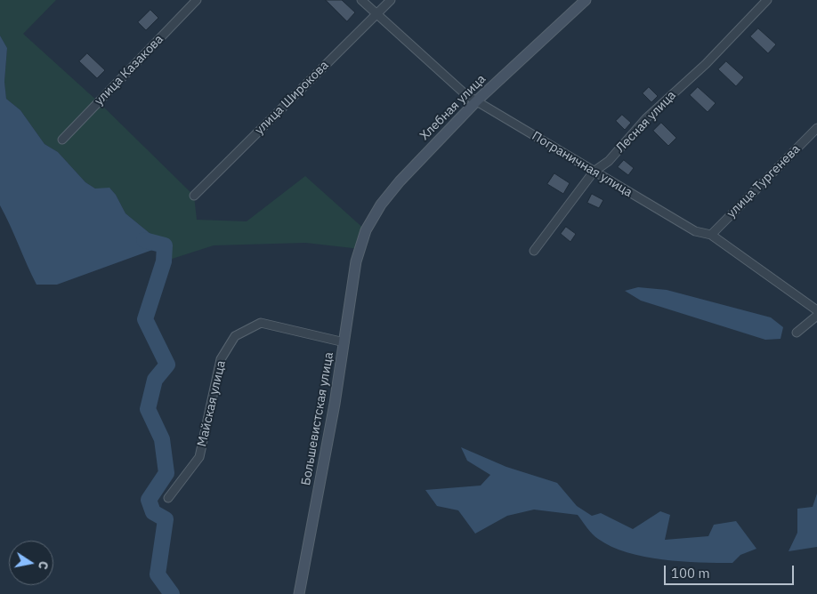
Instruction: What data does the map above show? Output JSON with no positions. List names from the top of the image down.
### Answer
{
  "streets": {
    "street": [
      "улица Казакова",
      "улица Широкова",
      "Хлебная улица",
      "Лесная улица",
      "Пограничная улица",
      "улица Тургенева",
      "Майская улица",
      "Большевистская улица"
    ]
  },
  "crossings": [
    ["улица Широкова", "Пограничная улица"],
    ["Хлебная улица", "Пограничная улица"],
    ["Хлебная улица", "Большевистская улица"],
    ["Лесная улица", "Пограничная улица"],
    ["Пограничная улица", "улица Тургенева"],
    ["Майская улица", "Большевистская улица"]
  ],
  "scale_bar": "100 m",
  "north": "right"
}
